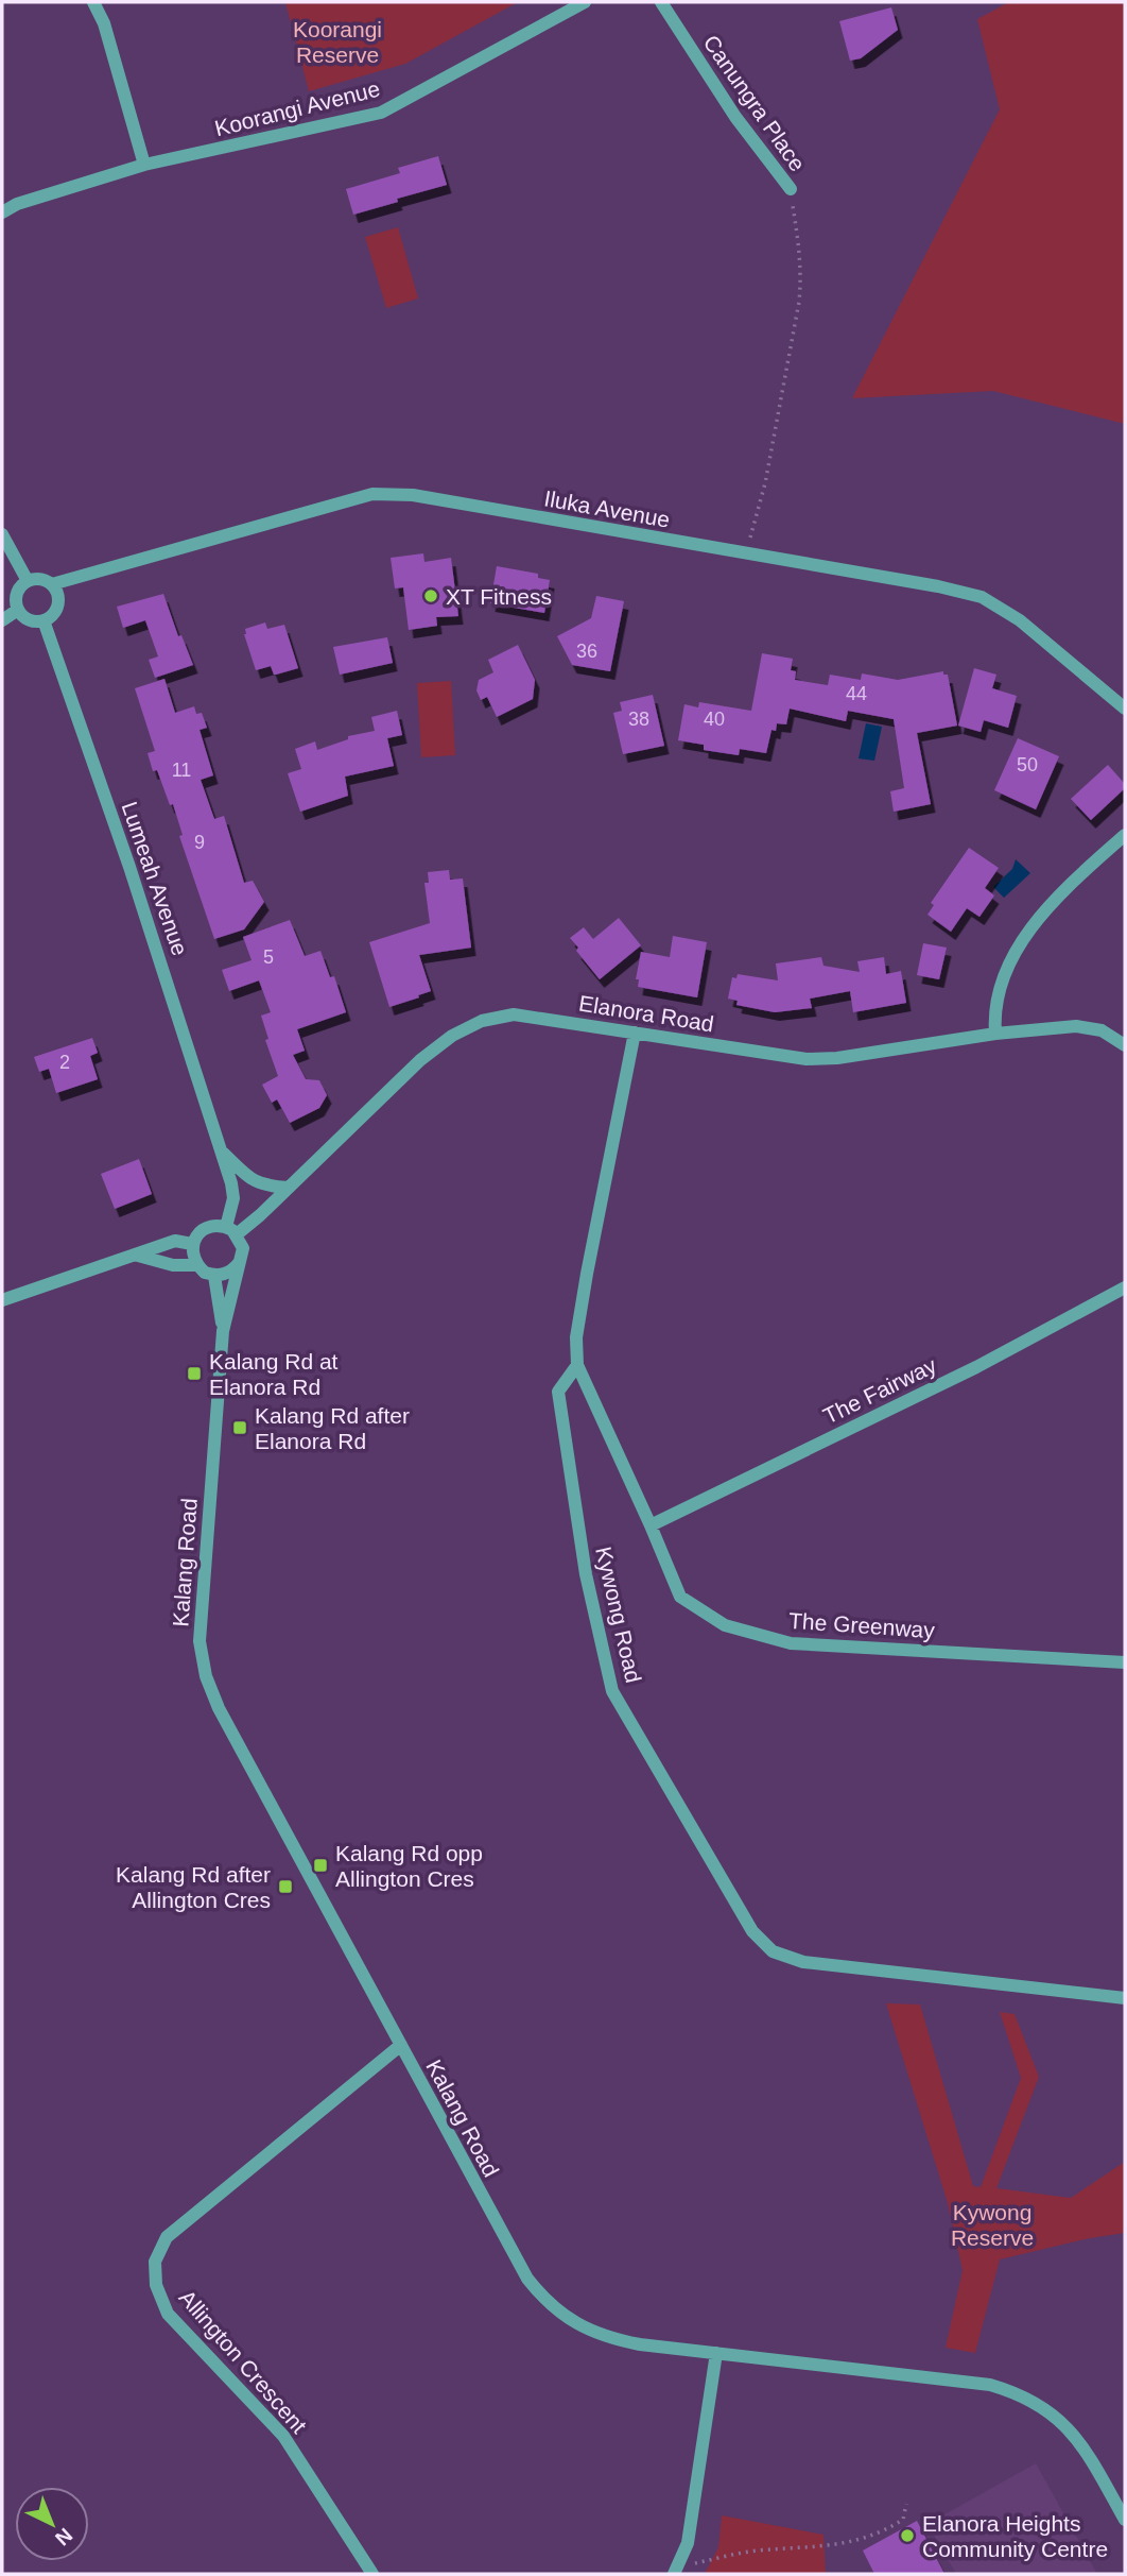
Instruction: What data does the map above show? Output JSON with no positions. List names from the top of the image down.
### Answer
{
  "streets": {
    "street": [
      "Canungra Place",
      "Koorangi Avenue",
      "Iluka Avenue",
      "Lumeah Avenue",
      "Elanora Road",
      "The Fairway",
      "Kalang Road",
      "Kywong Road",
      "The Greenway",
      "Allington Crescent"
    ]
  },
  "crossings": [
    ["Iluka Avenue", "Lumeah Avenue"],
    ["Elanora Road", "Kalang Road"],
    ["Elanora Road", "Kywong Road"],
    ["The Fairway", "The Greenway"],
    ["Kalang Road", "Allington Crescent"],
    ["Kywong Road", "The Greenway"]
  ],
  "parks": ["Koorangi Reserve", "Kywong Reserve"],
  "places": {
    "other": ["XT Fitness", "Elanora Heights Community Centre"],
    "transit": [
      "Kalang Rd at Elanora Rd",
      "Kalang Rd after Elanora Rd",
      "Kalang Rd opp Allington Cres",
      "Kalang Rd after Allington Cres"
    ]
  },
  "house_numbers": [
    "36",
    "44",
    "38",
    "40",
    "50",
    "11",
    "9",
    "5",
    "2"
  ],
  "north": "bottom right"
}
